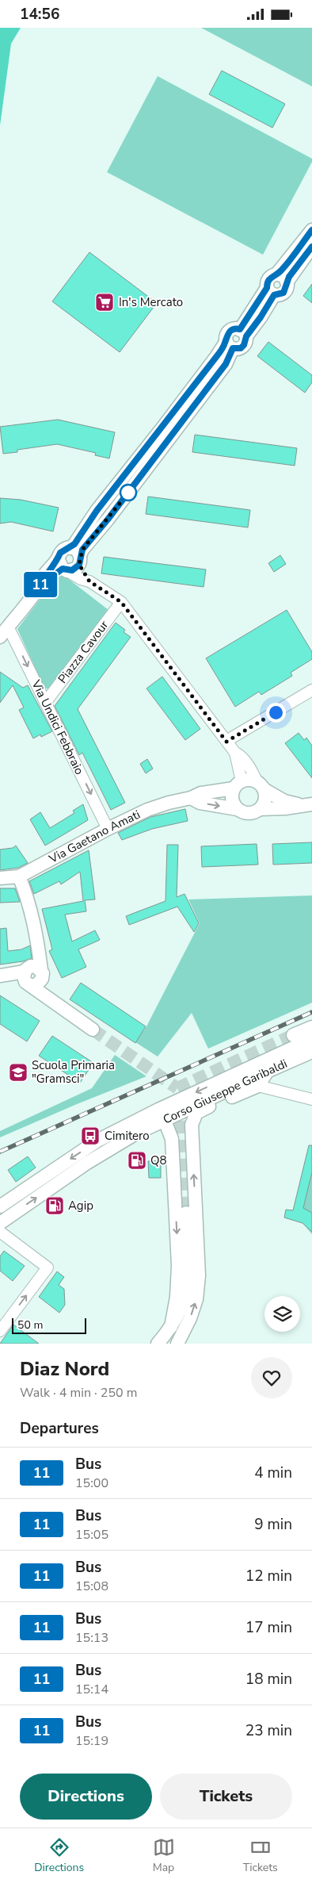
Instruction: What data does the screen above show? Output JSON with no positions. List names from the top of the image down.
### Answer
{
  "streets": {
    "street": [
      "Piazza Cavour",
      "Via Undici Febbraio",
      "Via Gaetano Amati",
      "Corso Giuseppe Garibaldi"
    ]
  },
  "crossings": [
    ["Piazza Cavour", "Via Undici Febbraio"],
    ["Via Undici Febbraio", "Via Gaetano Amati"]
  ],
  "one_way": ["Via Undici Febbraio"],
  "places": {
    "supermarket": ["In's Mercato"],
    "school or university": ["Scuola Primaria \"Gramsci\""],
    "bus stop": ["Cimitero"],
    "fuel station": ["Q8", "Agip"]
  },
  "lines": ["bus line 11"],
  "scale_bar": "50 m",
  "page": {
    "status": "14:56",
    "on_map": "11",
    "scale": "50 m",
    "heading": [
      ["Diaz Nord", "Walk · 4 min · 250 m"],
      "Departures"
    ],
    "list": [
      {
        "mark": "11",
        "name": "Bus",
        "note": "15:00",
        "value": "4 min"
      },
      {
        "mark": "11",
        "name": "Bus",
        "note": "15:05",
        "value": "9 min"
      },
      {
        "mark": "11",
        "name": "Bus",
        "note": "15:08",
        "value": "12 min"
      },
      {
        "mark": "11",
        "name": "Bus",
        "note": "15:13",
        "value": "17 min"
      },
      {
        "mark": "11",
        "name": "Bus",
        "note": "15:14",
        "value": "18 min"
      },
      {
        "mark": "11",
        "name": "Bus",
        "note": "15:19",
        "value": "23 min"
      }
    ],
    "buttons": ["Directions", "Tickets"],
    "tabs": ["Directions", "Map", "Tickets"]
  }
}
